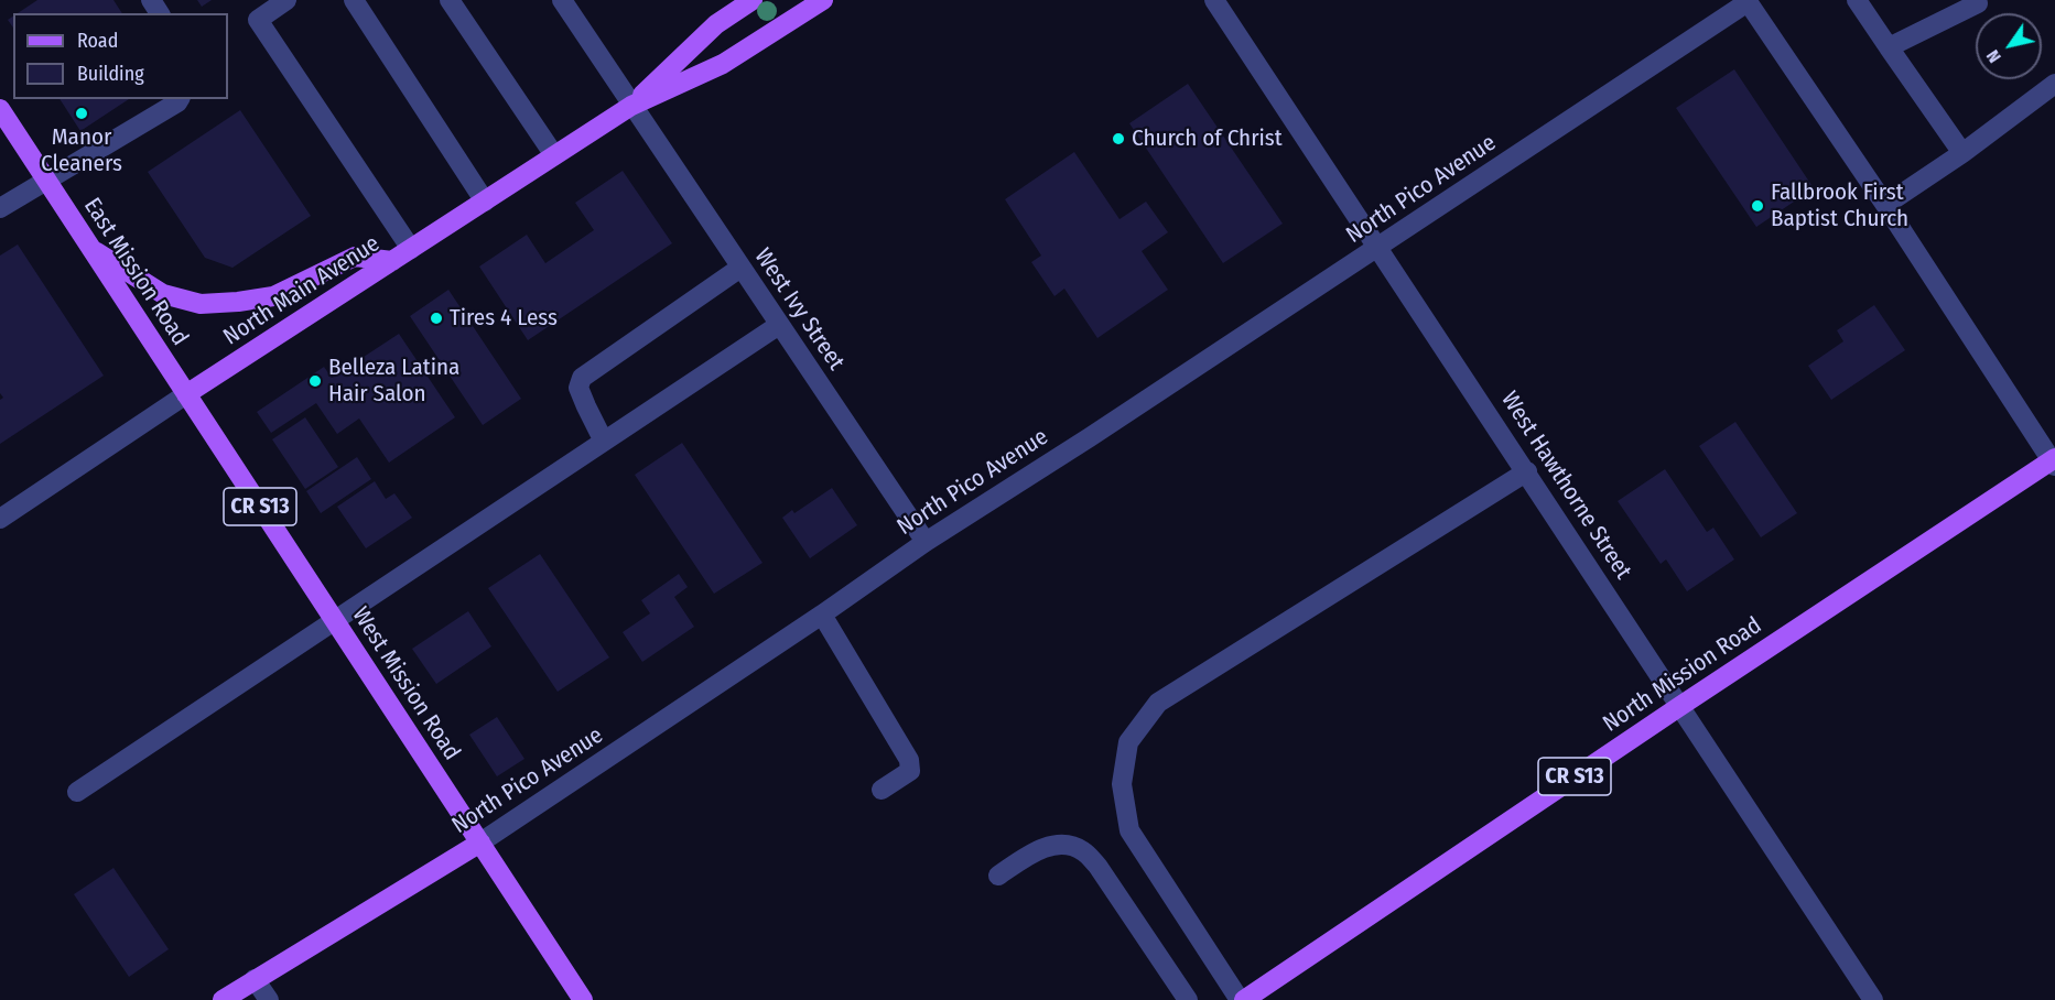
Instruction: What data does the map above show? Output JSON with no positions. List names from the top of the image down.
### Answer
{
  "streets": {
    "main road": [
      "North Pico Avenue",
      "East Mission Road",
      "North Main Avenue",
      "CR S13",
      "North Mission Road",
      "West Mission Road"
    ],
    "street": ["West Ivy Street", "West Hawthorne Street"]
  },
  "crossings": [
    ["North Pico Avenue", "West Ivy Street"],
    ["North Pico Avenue", "West Hawthorne Street"],
    ["North Pico Avenue", "West Mission Road"],
    ["East Mission Road", "North Main Avenue"],
    ["East Mission Road", "West Mission Road"],
    ["North Main Avenue", "West Ivy Street"],
    ["North Main Avenue", "West Mission Road"],
    ["West Hawthorne Street", "North Mission Road"]
  ],
  "places": [
    "Manor Cleaners",
    "Church of Christ",
    "Fallbrook First Baptist Church",
    "Tires 4 Less",
    "Belleza Latina Hair Salon"
  ],
  "legend": ["Road", "Building"],
  "north": "bottom left"
}
